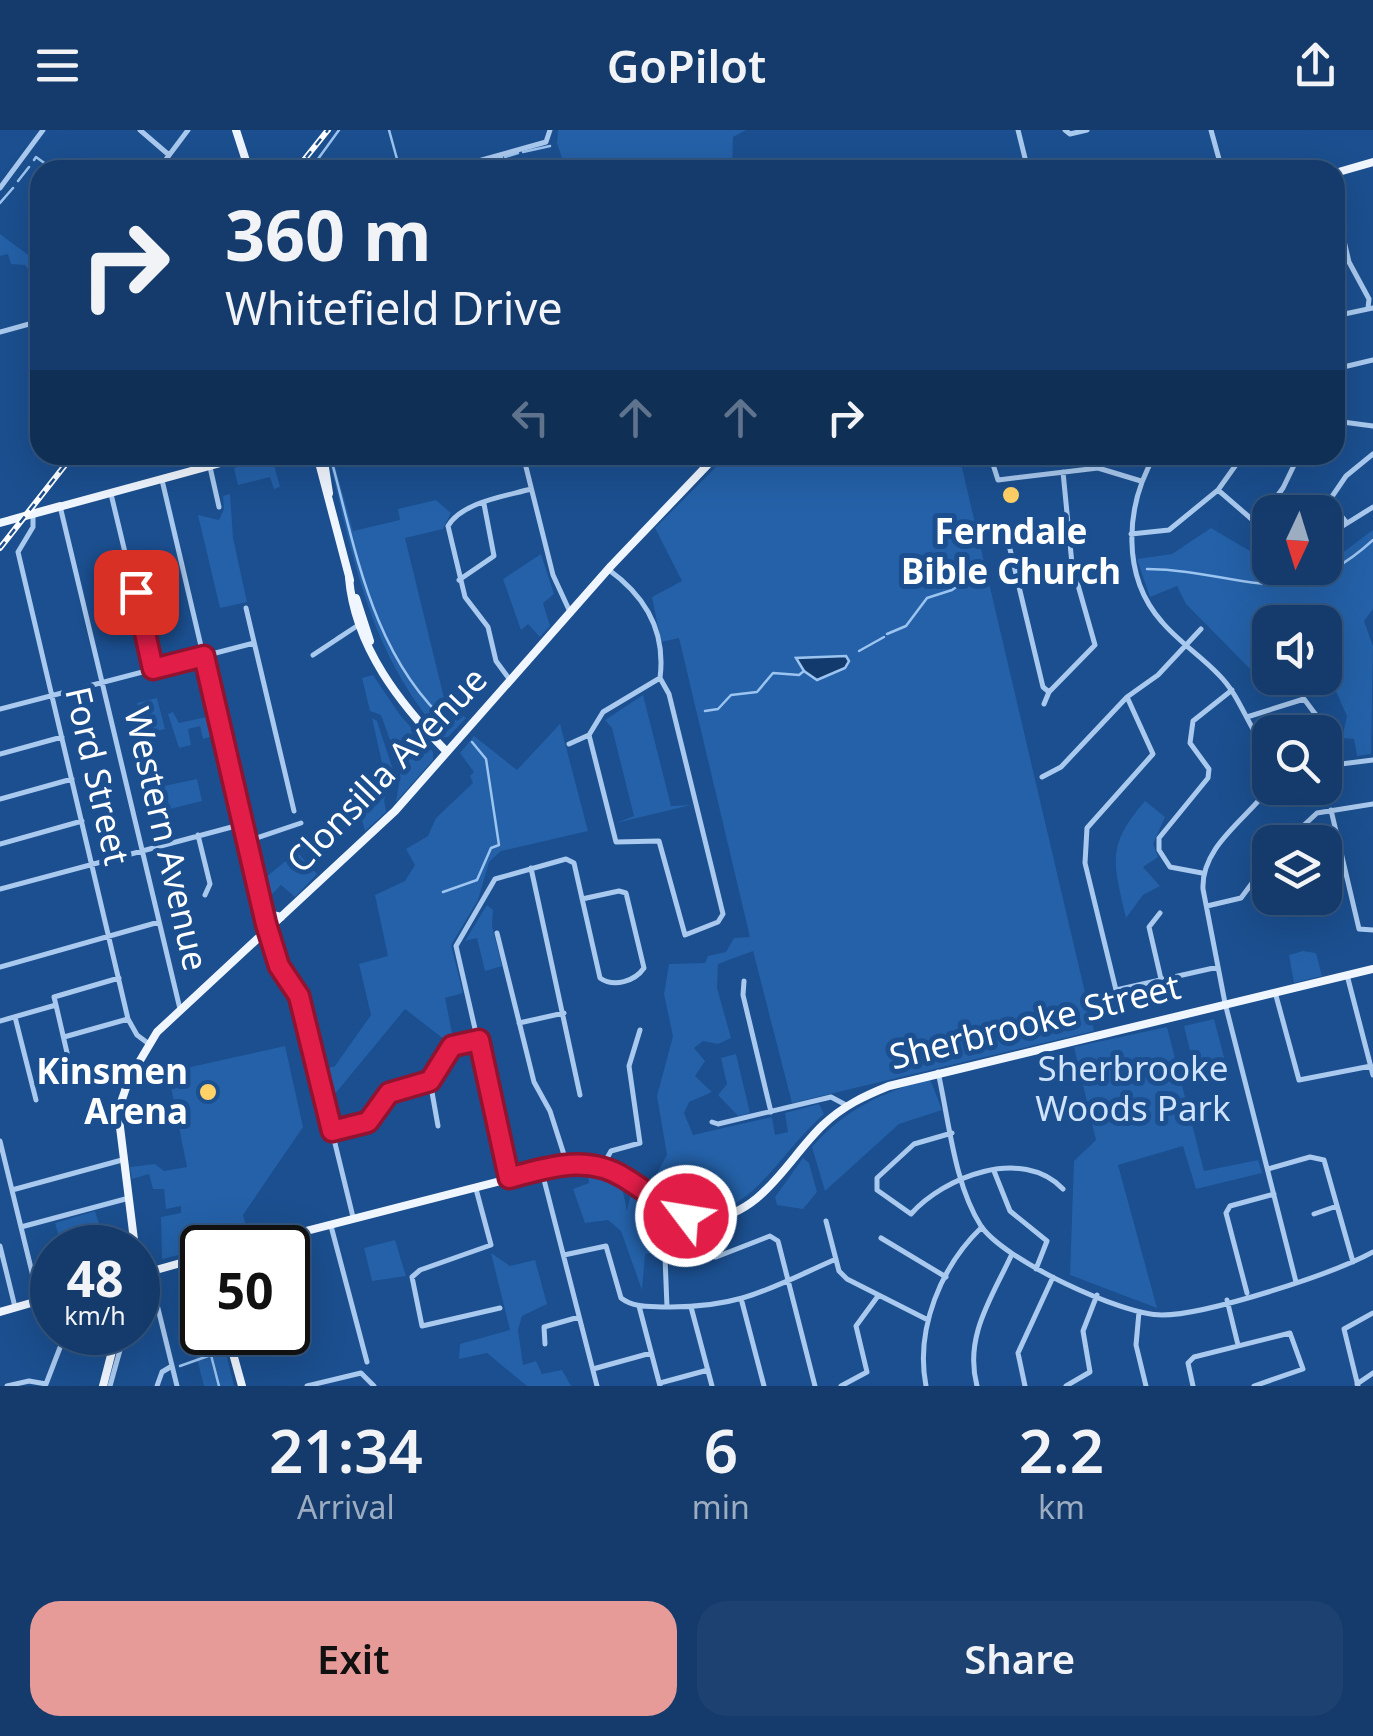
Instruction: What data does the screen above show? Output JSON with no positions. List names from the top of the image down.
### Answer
{
  "streets": {
    "main road": ["Clonsilla Avenue", "Sherbrooke Street"],
    "street": ["Ford Street", "Western Avenue"]
  },
  "crossings": [
    ["Clonsilla Avenue", "Ford Street"],
    ["Clonsilla Avenue", "Western Avenue"]
  ],
  "parks": ["Sherbrooke Woods Park"],
  "places": ["Ferndale Bible Church", "Kinsmen Arena"],
  "north": "bottom",
  "page": {
    "header": "GoPilot",
    "turn": ["360 m", "Whitefield Drive"],
    "speed": "48 km/h",
    "limit": "50",
    "eta": [
      "21:34",
      "Arrival",
      "6",
      "min",
      "2.2",
      "km"
    ],
    "buttons": ["Exit", "Share"]
  }
}
